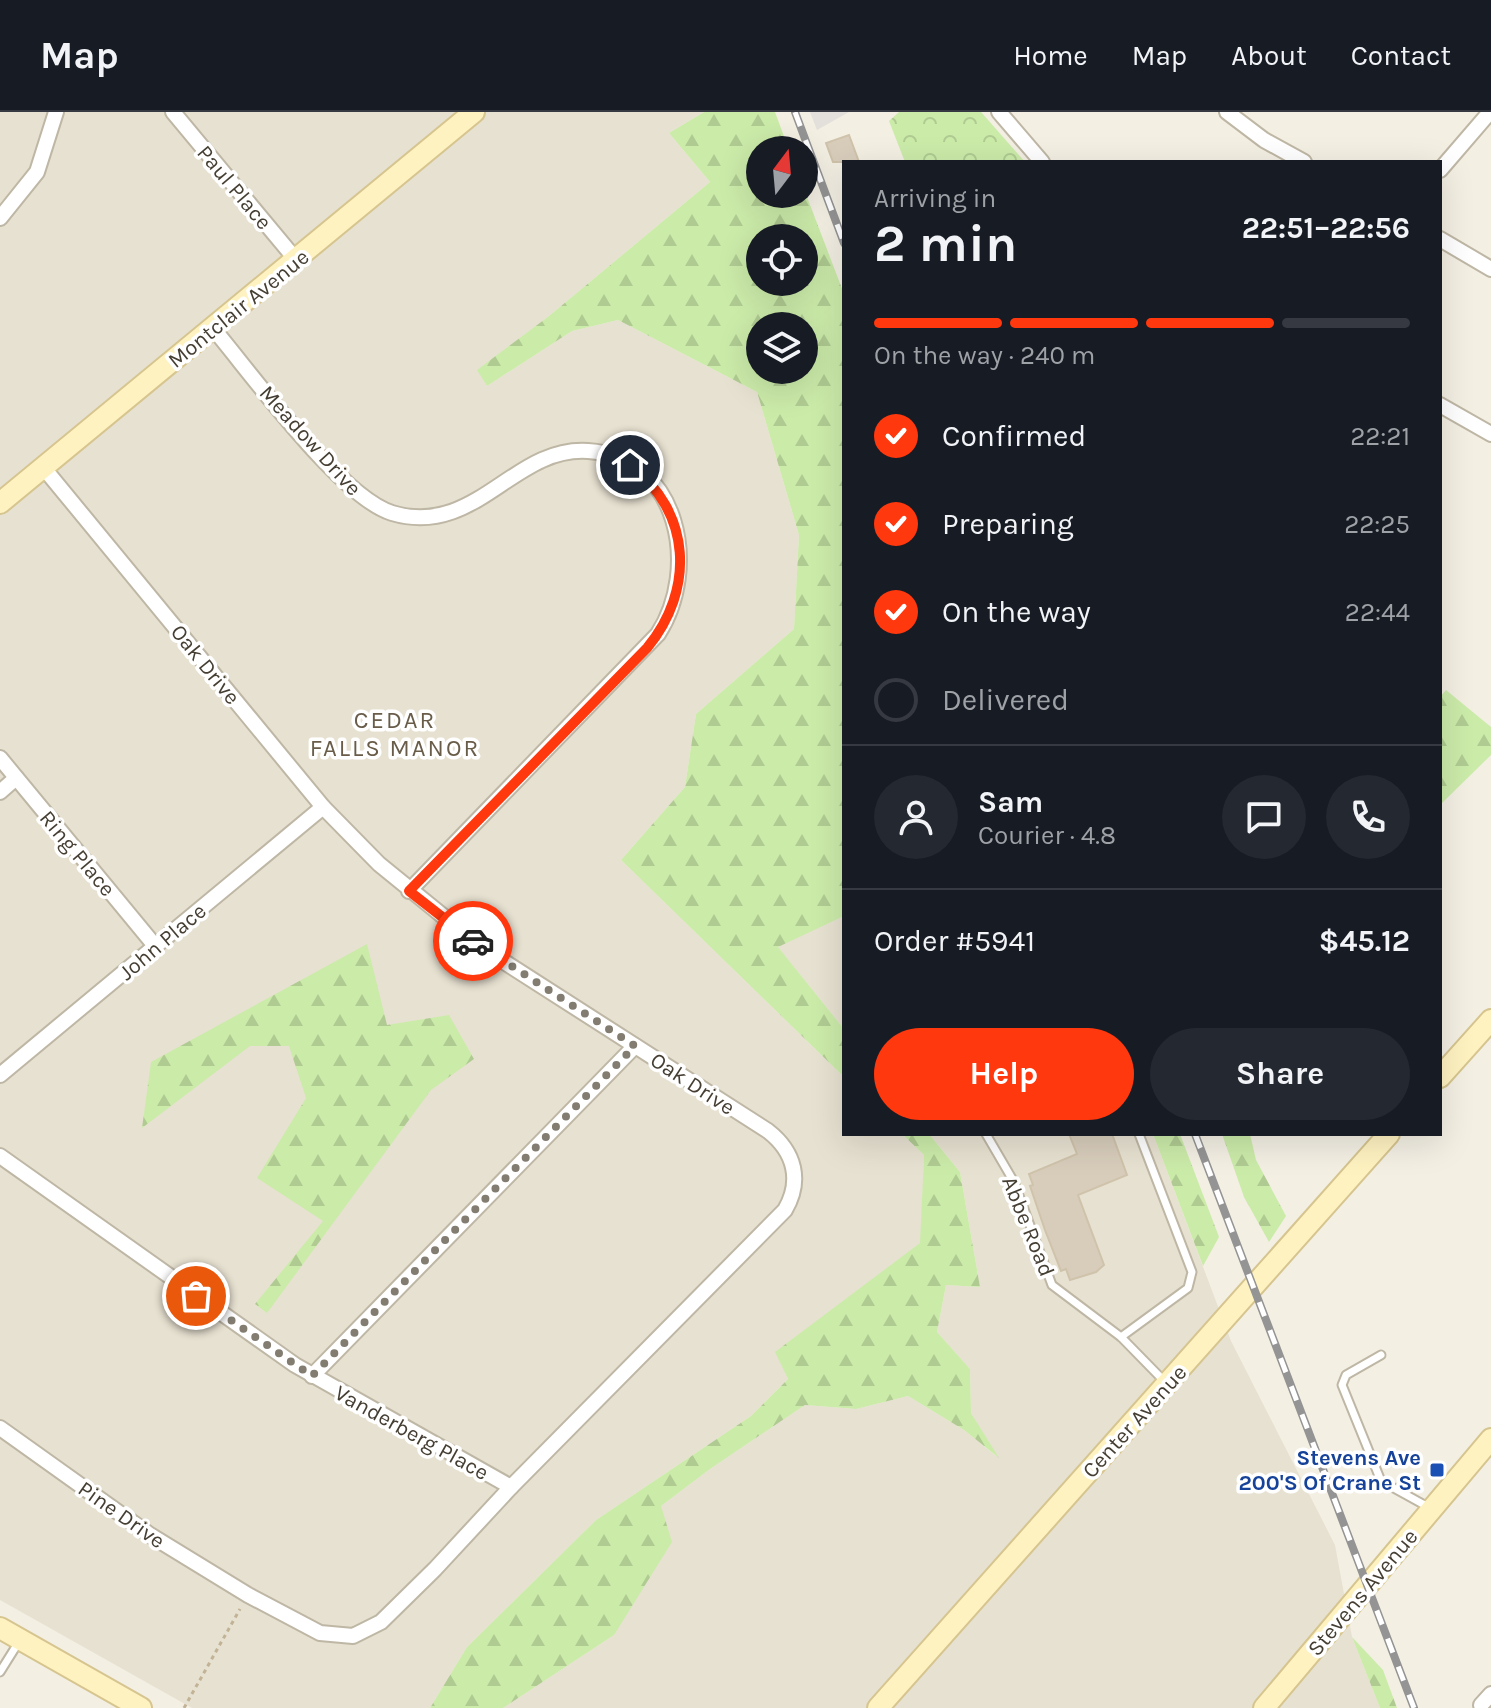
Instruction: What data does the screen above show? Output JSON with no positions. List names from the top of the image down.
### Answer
{
  "streets": {
    "street": [
      "Paul Place",
      "Montclair Avenue",
      "Meadow Drive",
      "Oak Drive",
      "Ring Place",
      "John Place",
      "Center Avenue",
      "Vanderberg Place",
      "Pine Drive",
      "Stevens Avenue"
    ],
    "lane": ["Abbe Road"]
  },
  "crossings": [
    ["Paul Place", "Montclair Avenue"],
    ["Montclair Avenue", "Meadow Drive"],
    ["Montclair Avenue", "Oak Drive"],
    ["Meadow Drive", "Oak Drive"],
    ["Oak Drive", "John Place"],
    ["Oak Drive", "Vanderberg Place"],
    ["Oak Drive", "Pine Drive"],
    ["Ring Place", "John Place"],
    ["Abbe Road", "Center Avenue"]
  ],
  "districts": ["CEDAR FALLS MANOR"],
  "places": {
    "transit": ["Stevens Ave 200'S Of Crane St"]
  },
  "north": "top",
  "page": {
    "header": "Map",
    "nav": [
      "Home",
      "Map",
      "About",
      "Contact"
    ],
    "heading": ["2 min", "Arriving in", "22:51–22:56"],
    "panel": [
      "Sam",
      "Courier · 4.8",
      "Order #5941",
      "$45.12"
    ],
    "bar": "On the way · 240 m",
    "list": [
      ["Confirmed", "22:21"],
      ["Preparing", "22:25"],
      ["On the way", "22:44"],
      "Delivered"
    ],
    "buttons": ["Help", "Share"]
  }
}
